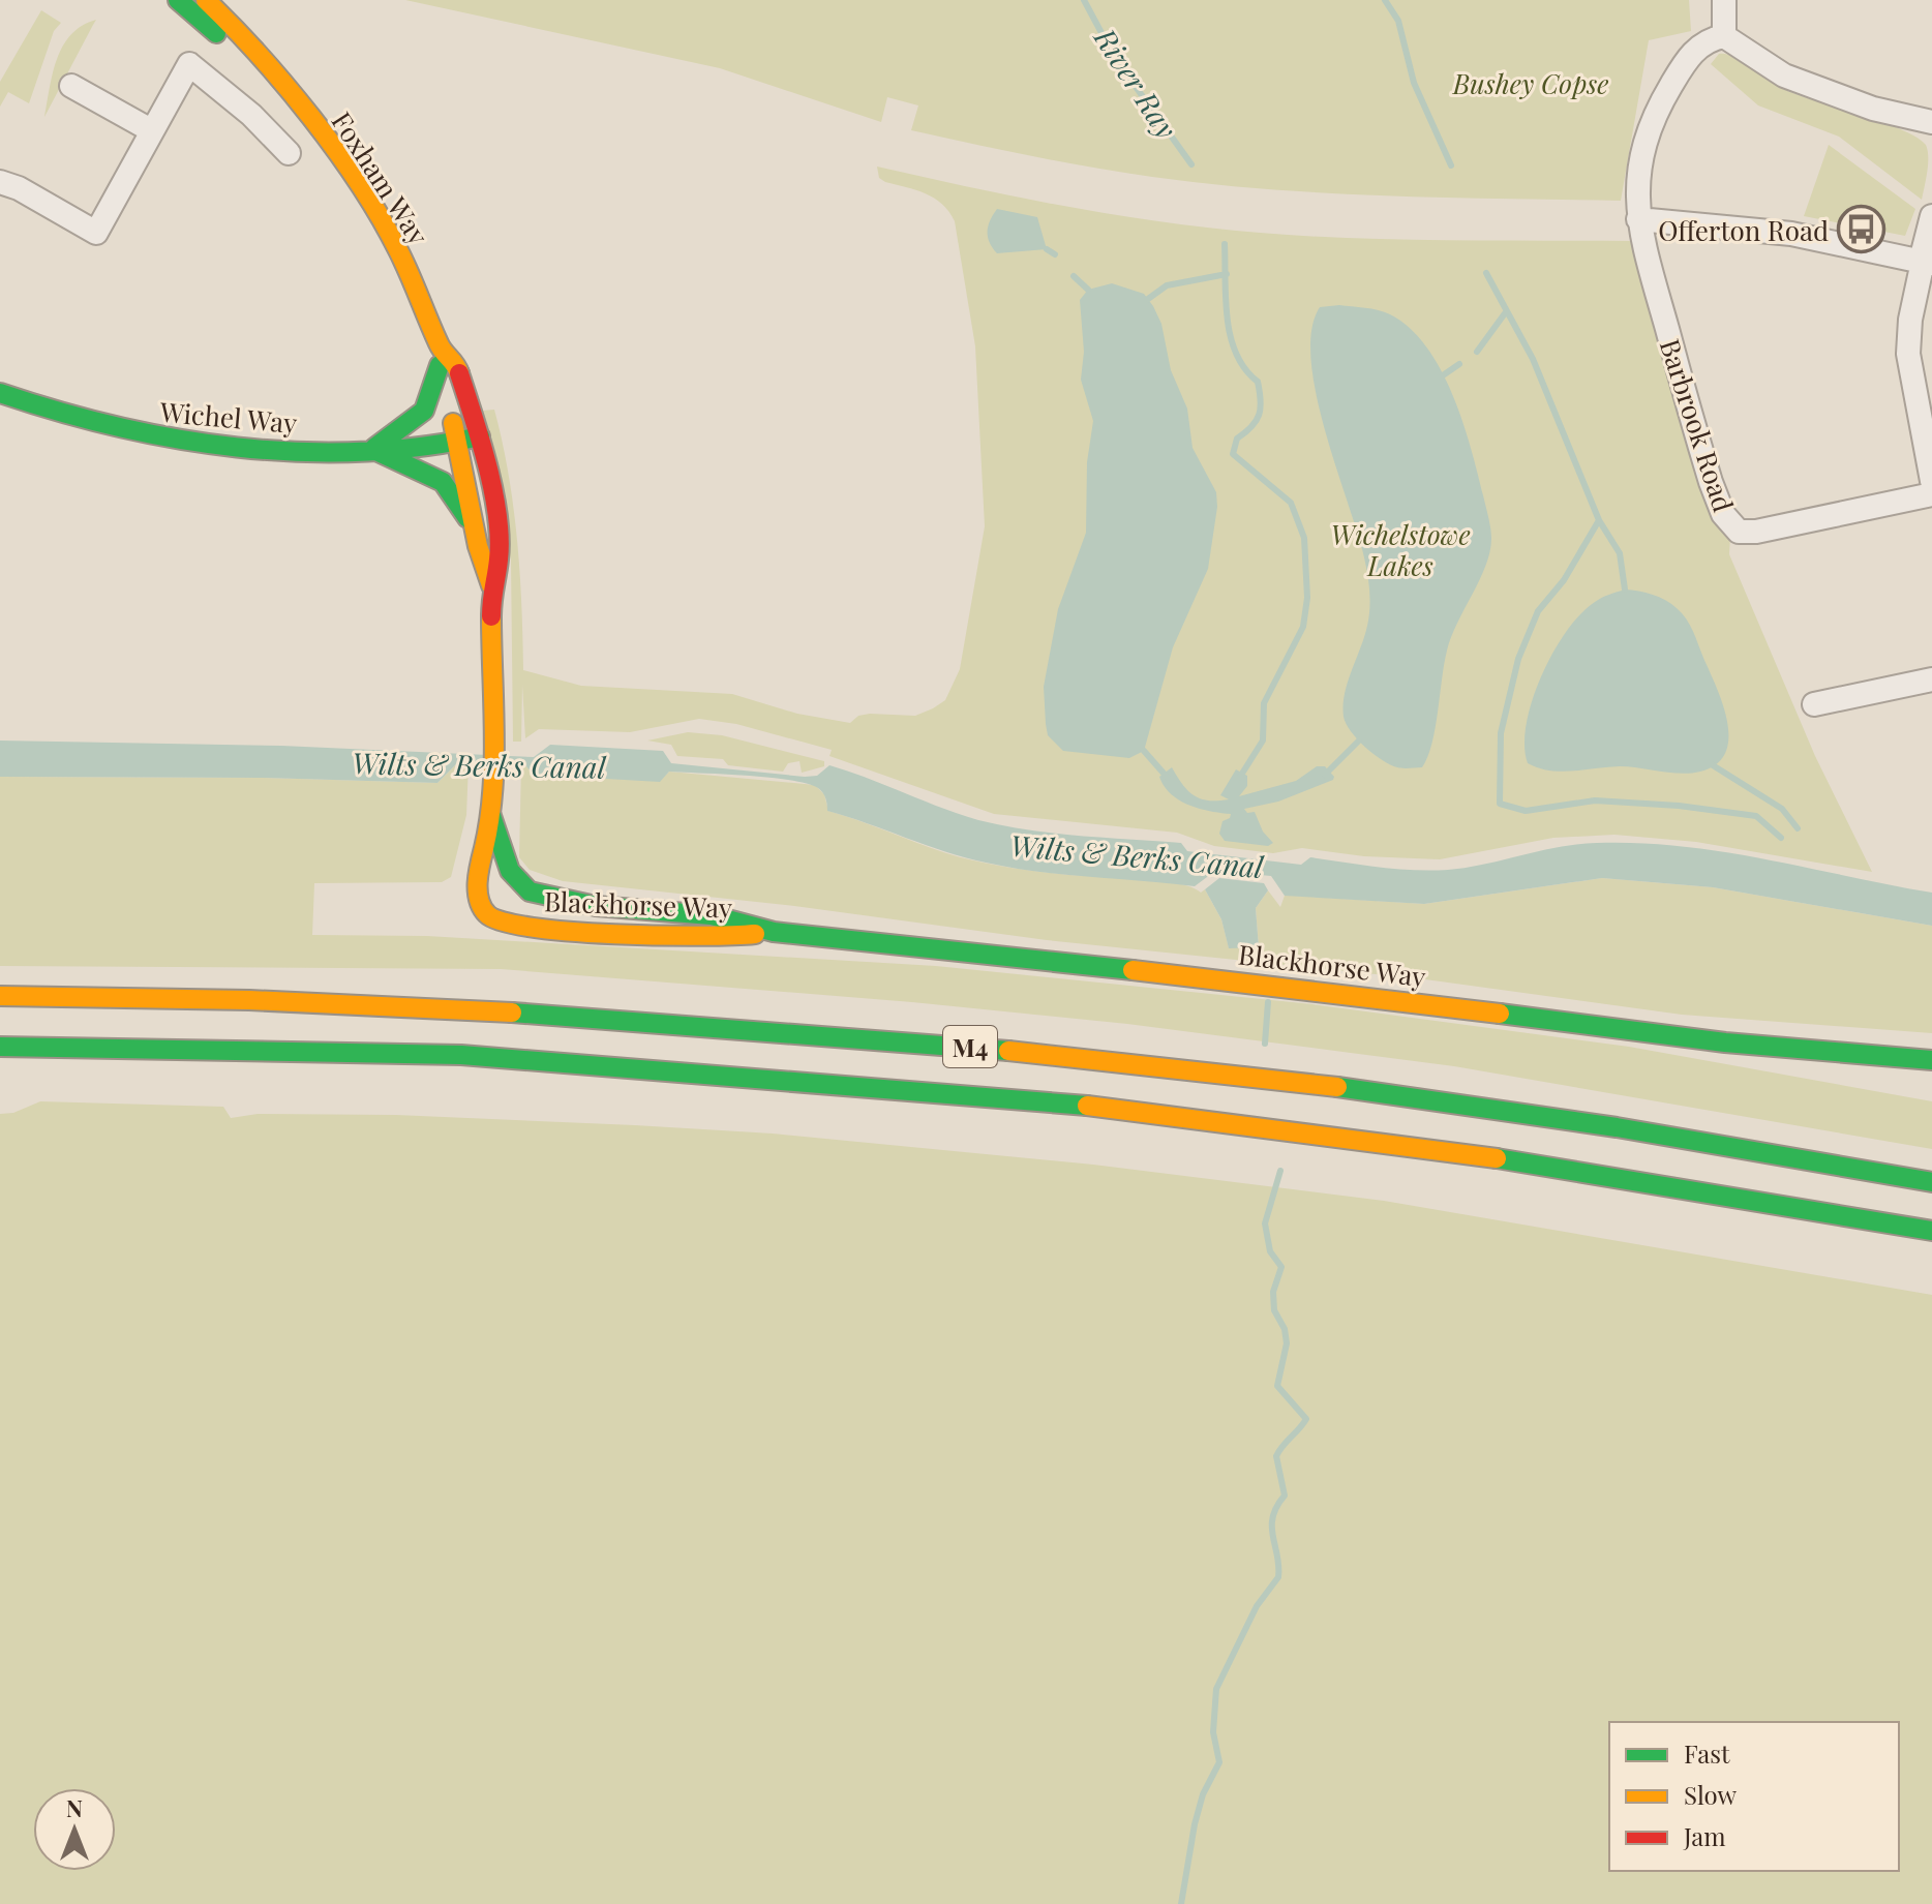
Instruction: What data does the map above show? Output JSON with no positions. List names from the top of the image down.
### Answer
{
  "streets": {
    "main road": [
      "Foxham Way",
      "Wichel Way",
      "Blackhorse Way",
      "M4"
    ],
    "street": ["Barbrook Road"]
  },
  "crossings": [
    ["Foxham Way", "Wichel Way"],
    ["Foxham Way", "Blackhorse Way"]
  ],
  "water": ["River Ray", "Wilts & Berks Canal"],
  "parks": ["Bushey Copse", "Wichelstowe Lakes"],
  "places": {
    "bus stop": ["Offerton Road"]
  },
  "legend": ["Fast", "Slow", "Jam"],
  "north": "top"
}
